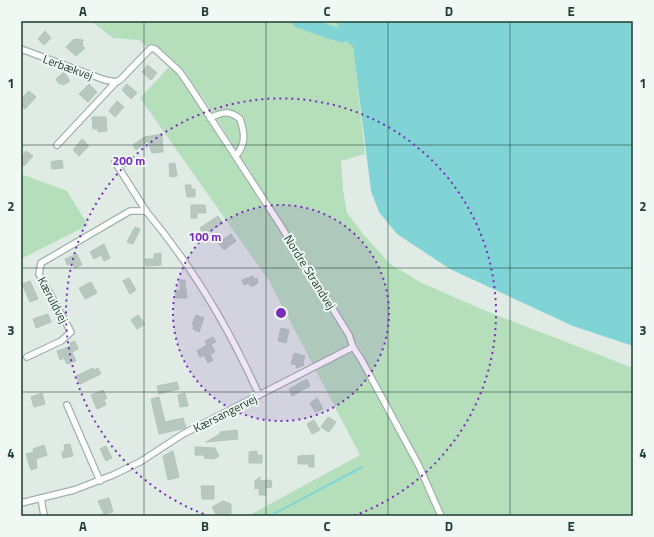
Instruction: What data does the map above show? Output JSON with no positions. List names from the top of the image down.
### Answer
{
  "streets": {
    "street": [
      "Lerbækvej",
      "Nordre Strandvej",
      "Kæruldvej",
      "Kærsangervej"
    ]
  },
  "crossings": [
    ["Lerbækvej", "Nordre Strandvej"],
    ["Nordre Strandvej", "Kærsangervej"]
  ],
  "grid": {
    "columns": [
      "A",
      "B",
      "C",
      "D",
      "E"
    ],
    "rows": [
      "1",
      "2",
      "3",
      "4"
    ]
  },
  "rings": ["200 m", "100 m"]
}
